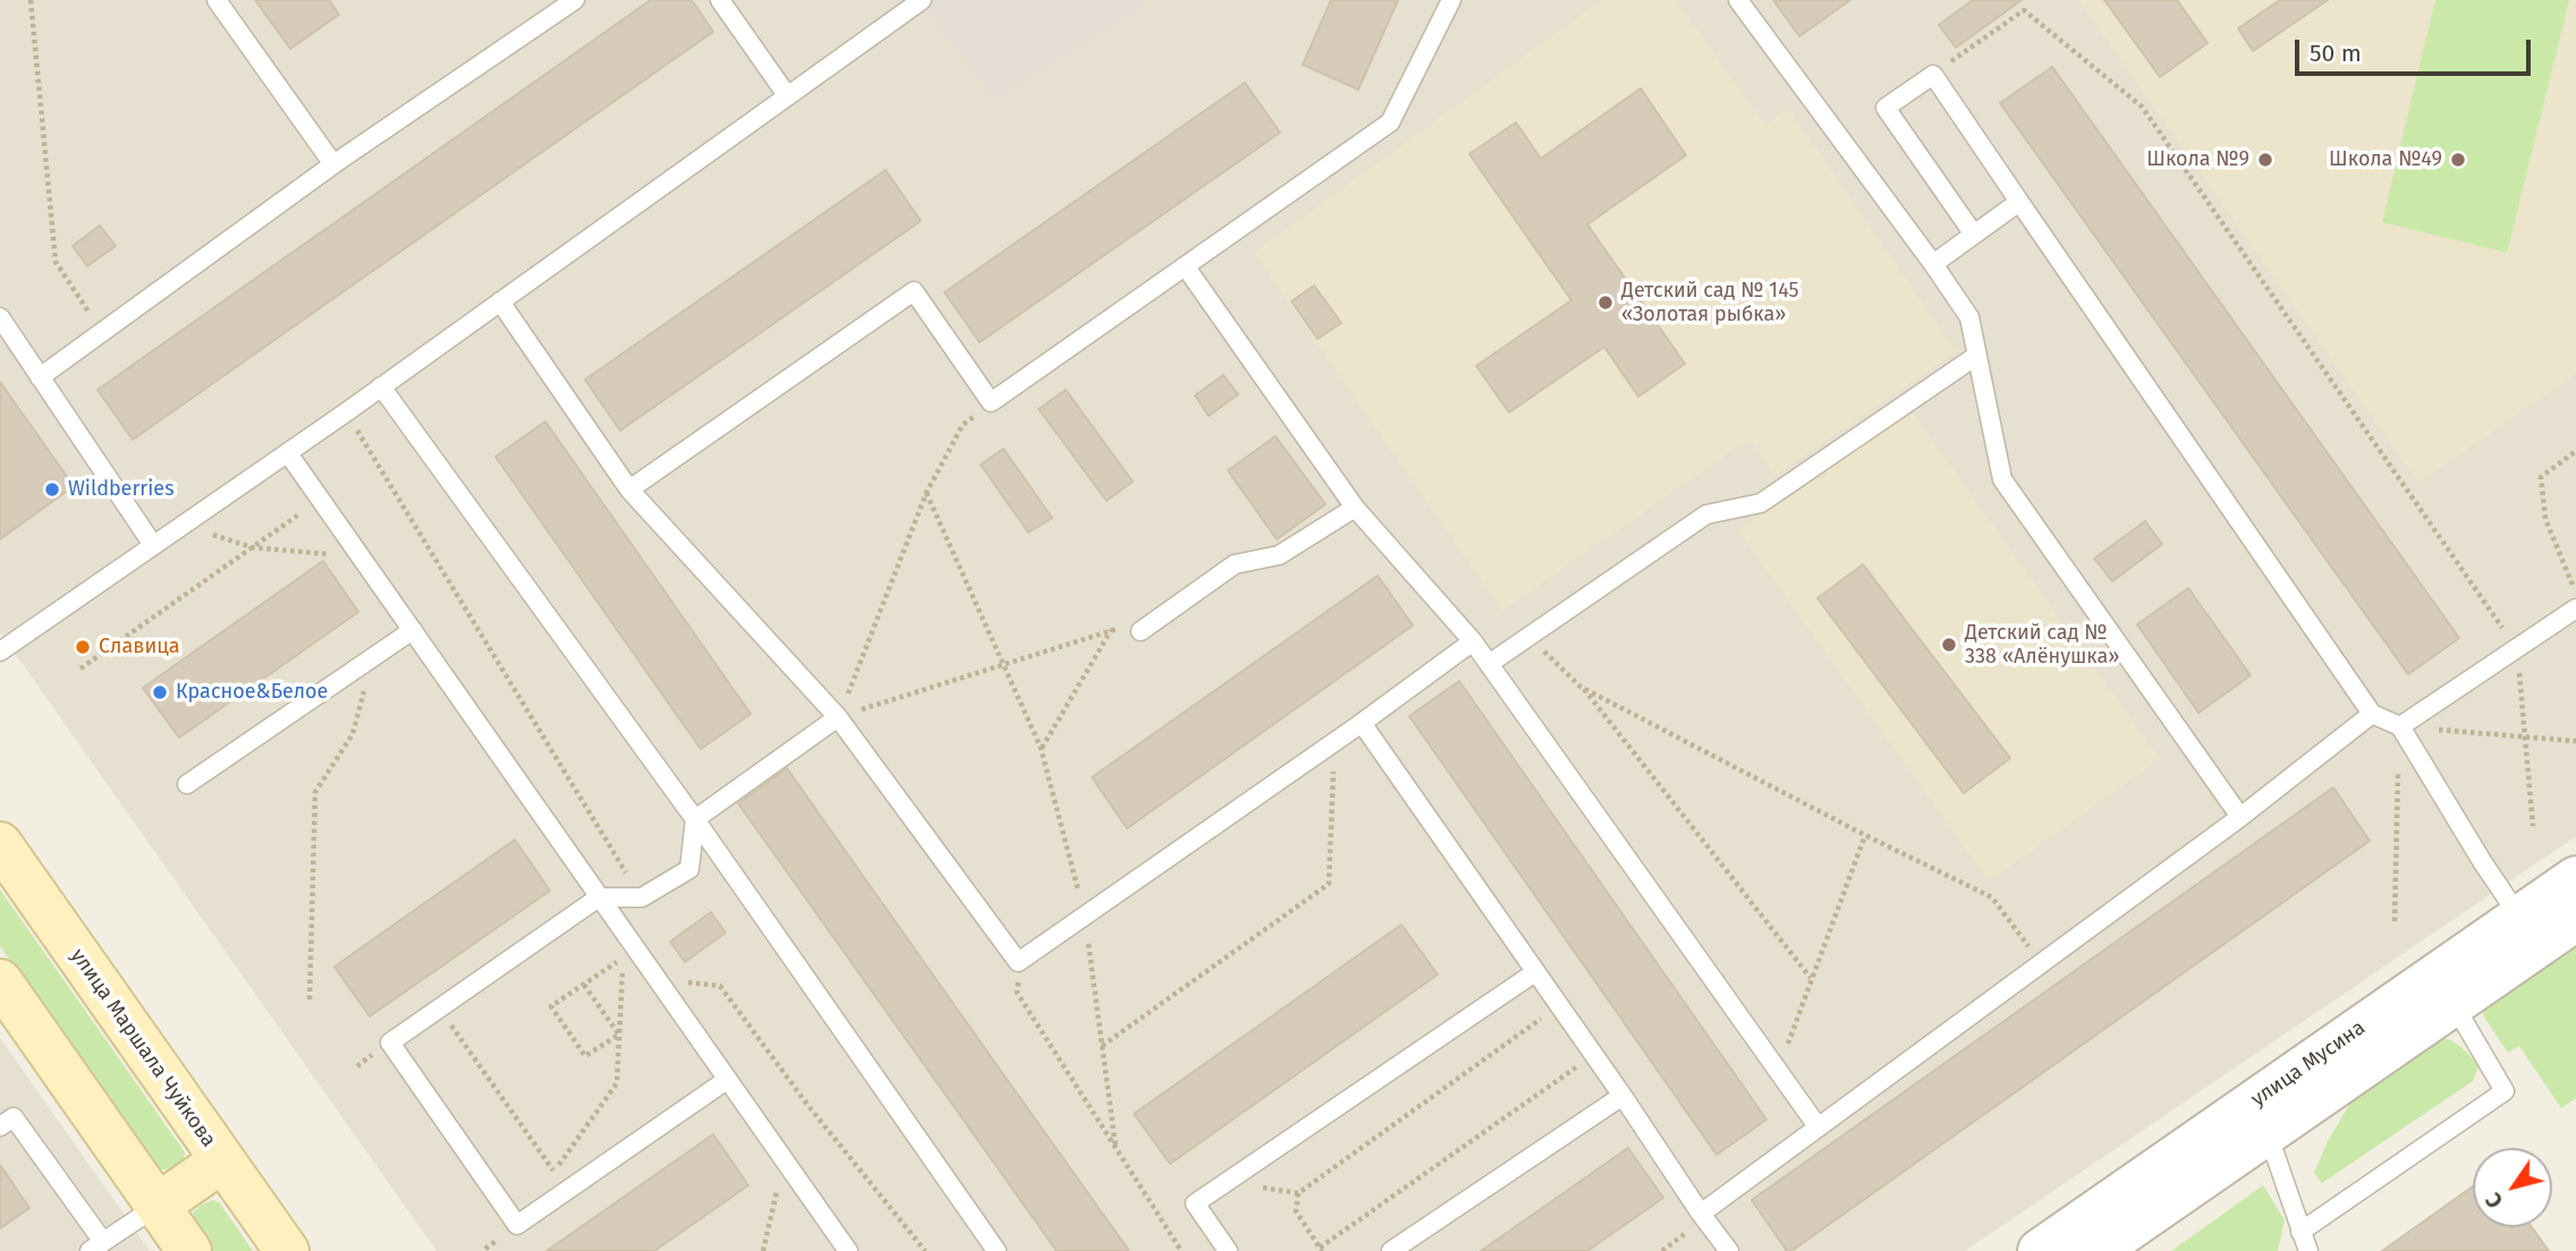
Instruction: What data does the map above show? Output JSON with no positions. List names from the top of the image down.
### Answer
{
  "streets": {
    "main road": ["улица Маршала Чуйкова"],
    "street": ["улица Мусина"]
  },
  "places": [
    "Школа №9",
    "Школа №49",
    "Детский сад № 145 «Золотая рыбка»",
    "Wildberries",
    "Детский сад № 338 «Алёнушка»",
    "Славица",
    "Красное&Белое"
  ],
  "scale_bar": "50 m",
  "north": "bottom left"
}
